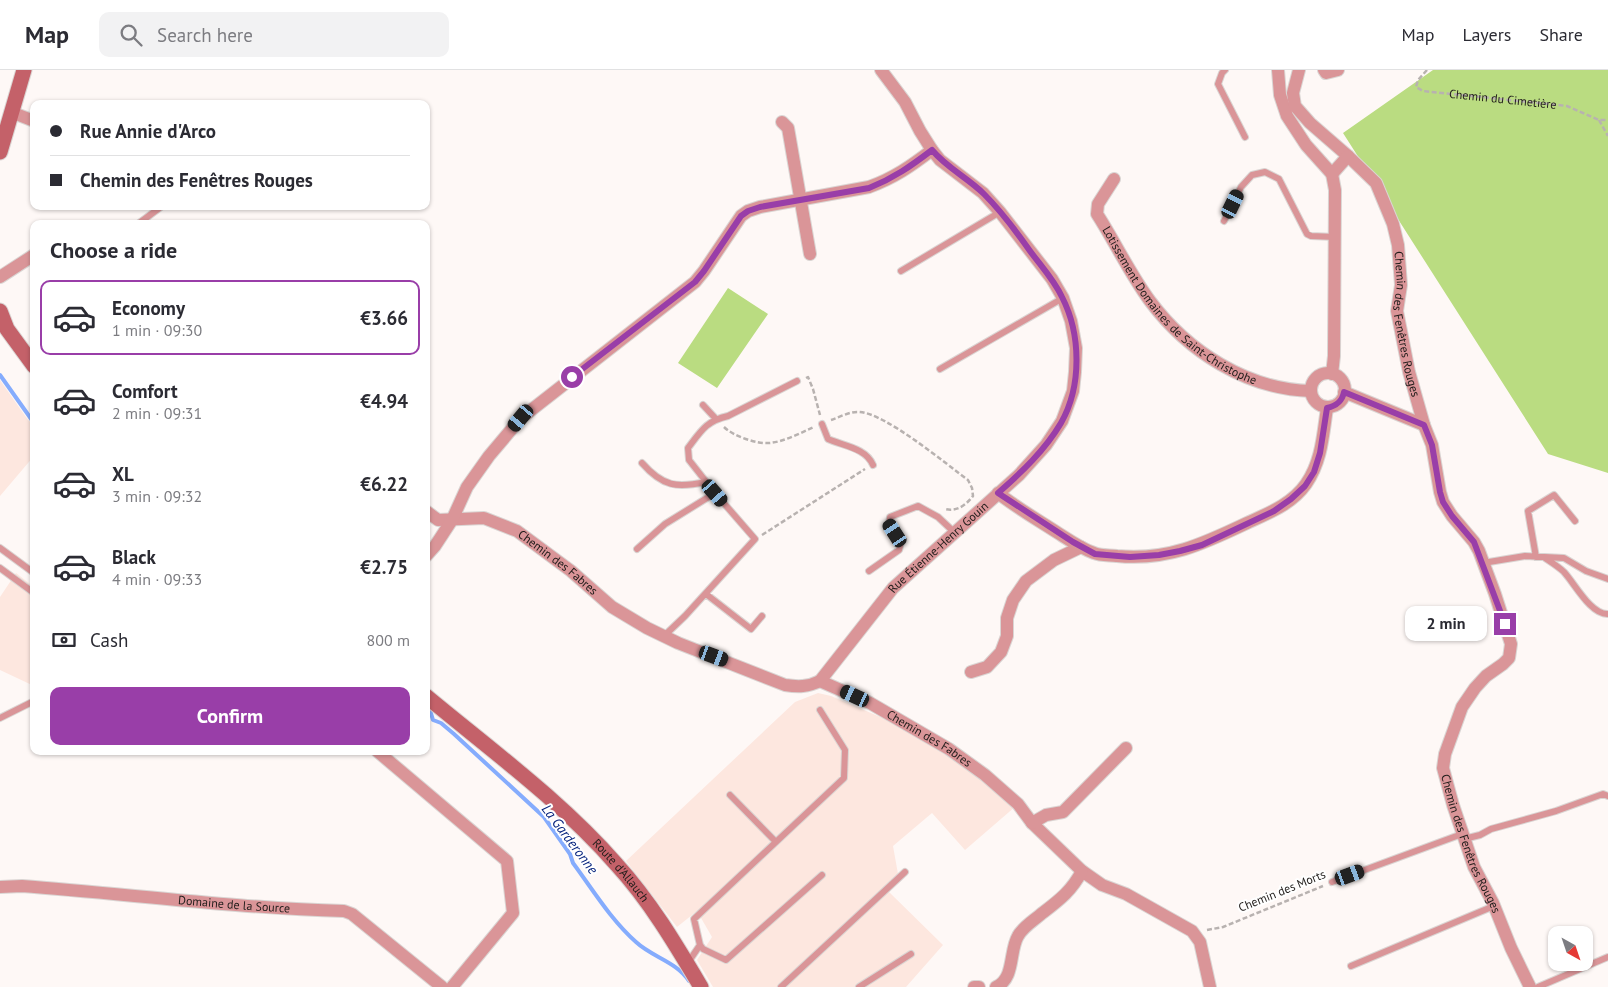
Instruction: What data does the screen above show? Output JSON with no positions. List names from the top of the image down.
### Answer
{
  "streets": {
    "main road": ["Route d'Allauch"],
    "street": [
      "Lotissement Domaines de Saint-Christophe",
      "Chemin des Fenêtres Rouges",
      "Rue Étienne-Henry Gouin",
      "Chemin des Fabres",
      "Domaine de la Source"
    ],
    "lane": ["Chemin des Morts"],
    "path": ["Chemin du Cimetière"]
  },
  "crossings": [
    ["Chemin des Fenêtres Rouges", "Chemin des Morts"],
    ["Rue Étienne-Henry Gouin", "Chemin des Fabres"],
    ["Chemin des Fabres", "Chemin des Morts"]
  ],
  "water": ["La Garderonne"],
  "north": "bottom right",
  "page": {
    "header": "Map",
    "search": "Search here",
    "nav": ["Map", "Layers", "Share"],
    "banner": ["Rue Annie d'Arco", "Chemin des Fenêtres Rouges"],
    "heading": "Choose a ride",
    "list": [
      {
        "name": "Economy",
        "note": "1 min · 09:30",
        "value": "€3.66"
      },
      {
        "name": "Comfort",
        "note": "2 min · 09:31",
        "value": "€4.94"
      },
      {
        "name": "XL",
        "note": "3 min · 09:32",
        "value": "€6.22"
      },
      {
        "name": "Black",
        "note": "4 min · 09:33",
        "value": "€2.75"
      }
    ],
    "bubble": "2 min",
    "pay": ["Cash", "800 m"],
    "buttons": "Confirm"
  }
}
